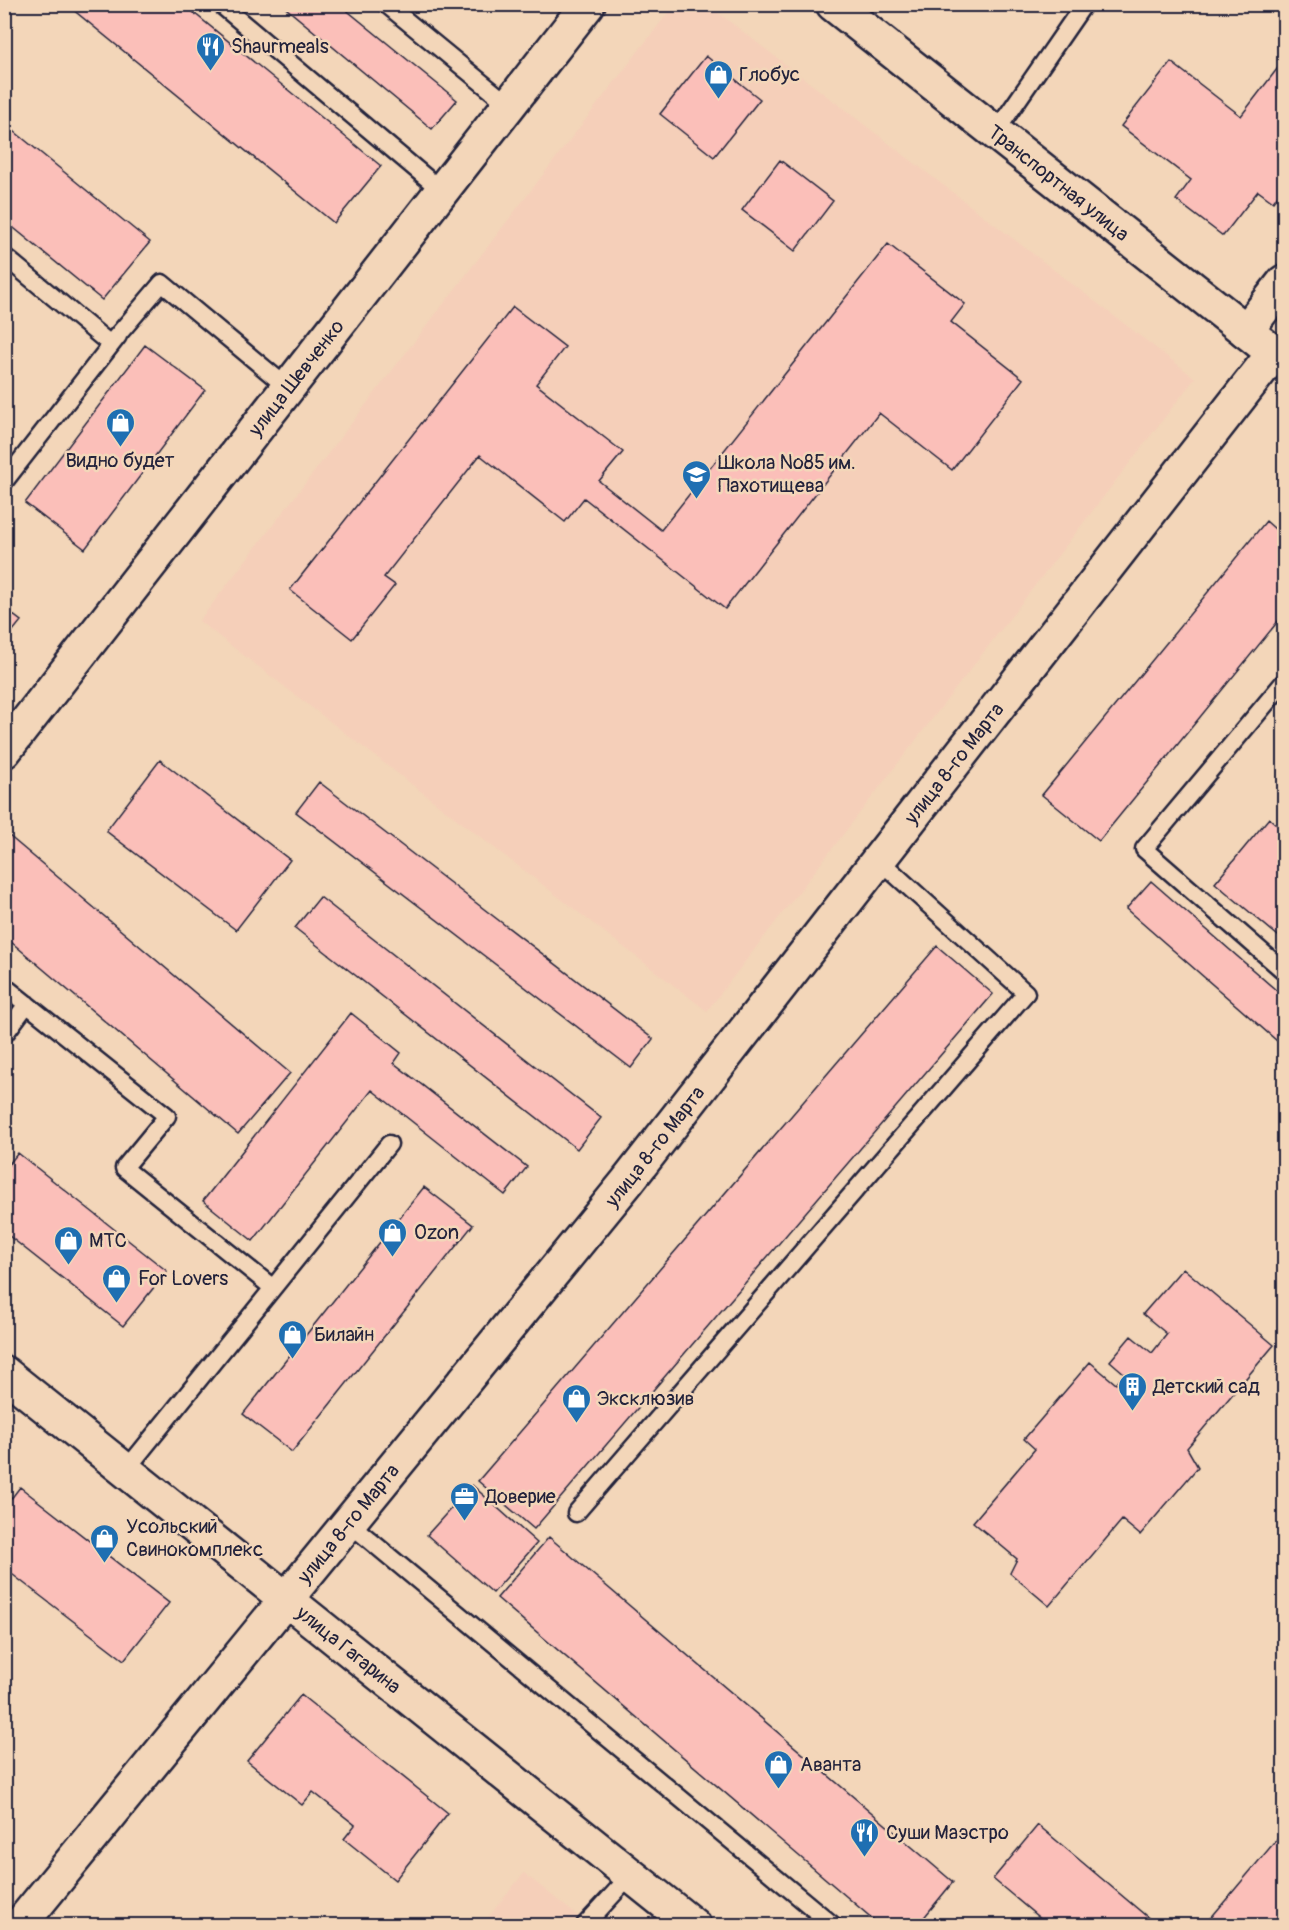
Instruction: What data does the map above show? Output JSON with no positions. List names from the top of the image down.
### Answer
{
  "streets": {
    "street": [
      "Транспортная улица",
      "улица Шевченко",
      "улица 8-го Марта",
      "улица Гагарина"
    ]
  },
  "crossings": [
    ["Транспортная улица", "улица 8-го Марта"],
    ["улица 8-го Марта", "улица Гагарина"]
  ],
  "places": {
    "restaurant": ["Shaurmeals", "Суши Маэстро"],
    "shop": [
      "Глобус",
      "Видно будет",
      "Ozon",
      "МТС",
      "For Lovers",
      "Билайн",
      "Эксклюзив",
      "Усольский Свинокомплекс",
      "Аванта"
    ],
    "school or university": ["Школа №85 им. Пахотищева"],
    "building": ["Детский сад"],
    "office": ["Доверие"]
  }
}
